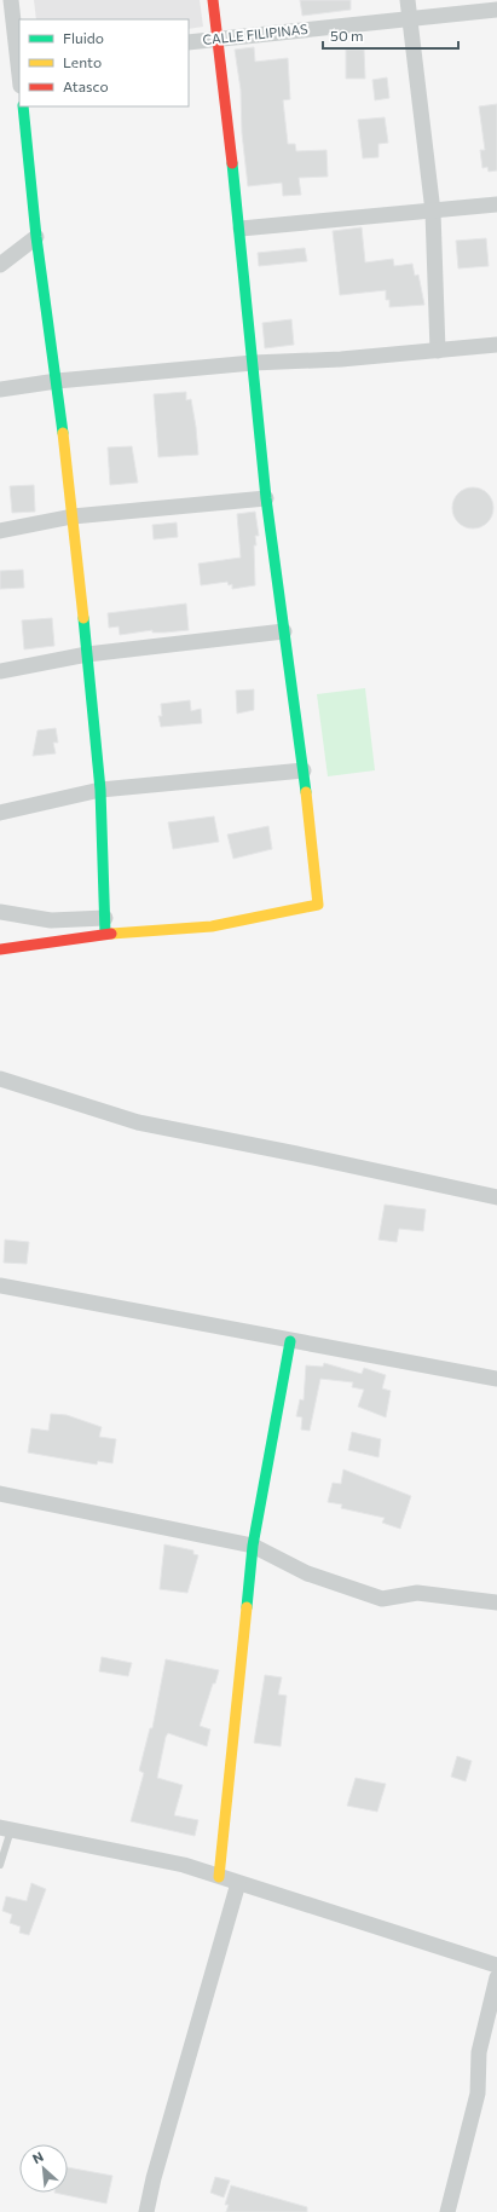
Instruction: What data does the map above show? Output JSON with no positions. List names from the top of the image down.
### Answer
{
  "streets": {
    "street": ["CALLE FILIPINAS"]
  },
  "legend": ["Fluido", "Lento", "Atasco"],
  "scale_bar": "50 m",
  "north": "top left"
}
